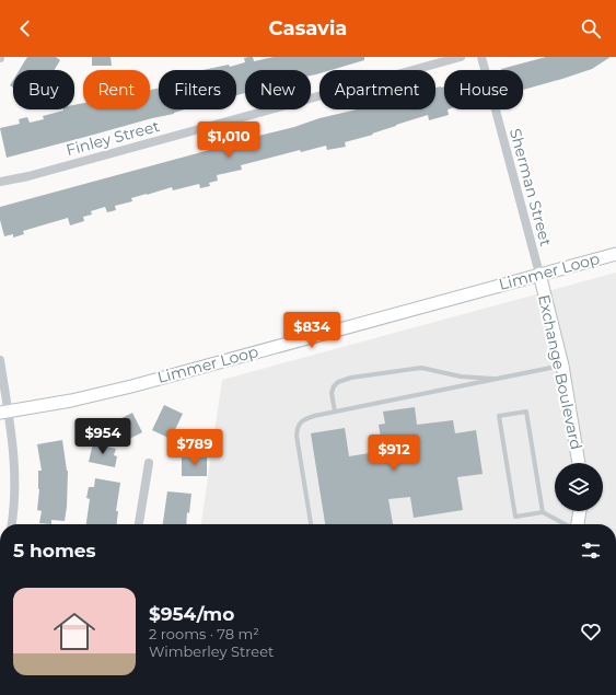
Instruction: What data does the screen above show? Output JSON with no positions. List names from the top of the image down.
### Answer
{
  "streets": {
    "street": [
      "Finley Street",
      "Sherman Street",
      "Limmer Loop",
      "Exchange Boulevard"
    ]
  },
  "crossings": [
    ["Sherman Street", "Limmer Loop"],
    ["Sherman Street", "Exchange Boulevard"],
    ["Limmer Loop", "Exchange Boulevard"]
  ],
  "page": {
    "header": "Casavia",
    "chip": [
      "Buy",
      "Rent",
      "Filters",
      "New",
      "Apartment",
      "House"
    ],
    "price": [
      "$1,010",
      "$834",
      "$954",
      "$789",
      "$912"
    ],
    "heading": "5 homes",
    "list": [
      {
        "name": "$954/mo",
        "note": "2 rooms · 78 m² · Wimberley Street"
      }
    ]
  }
}
